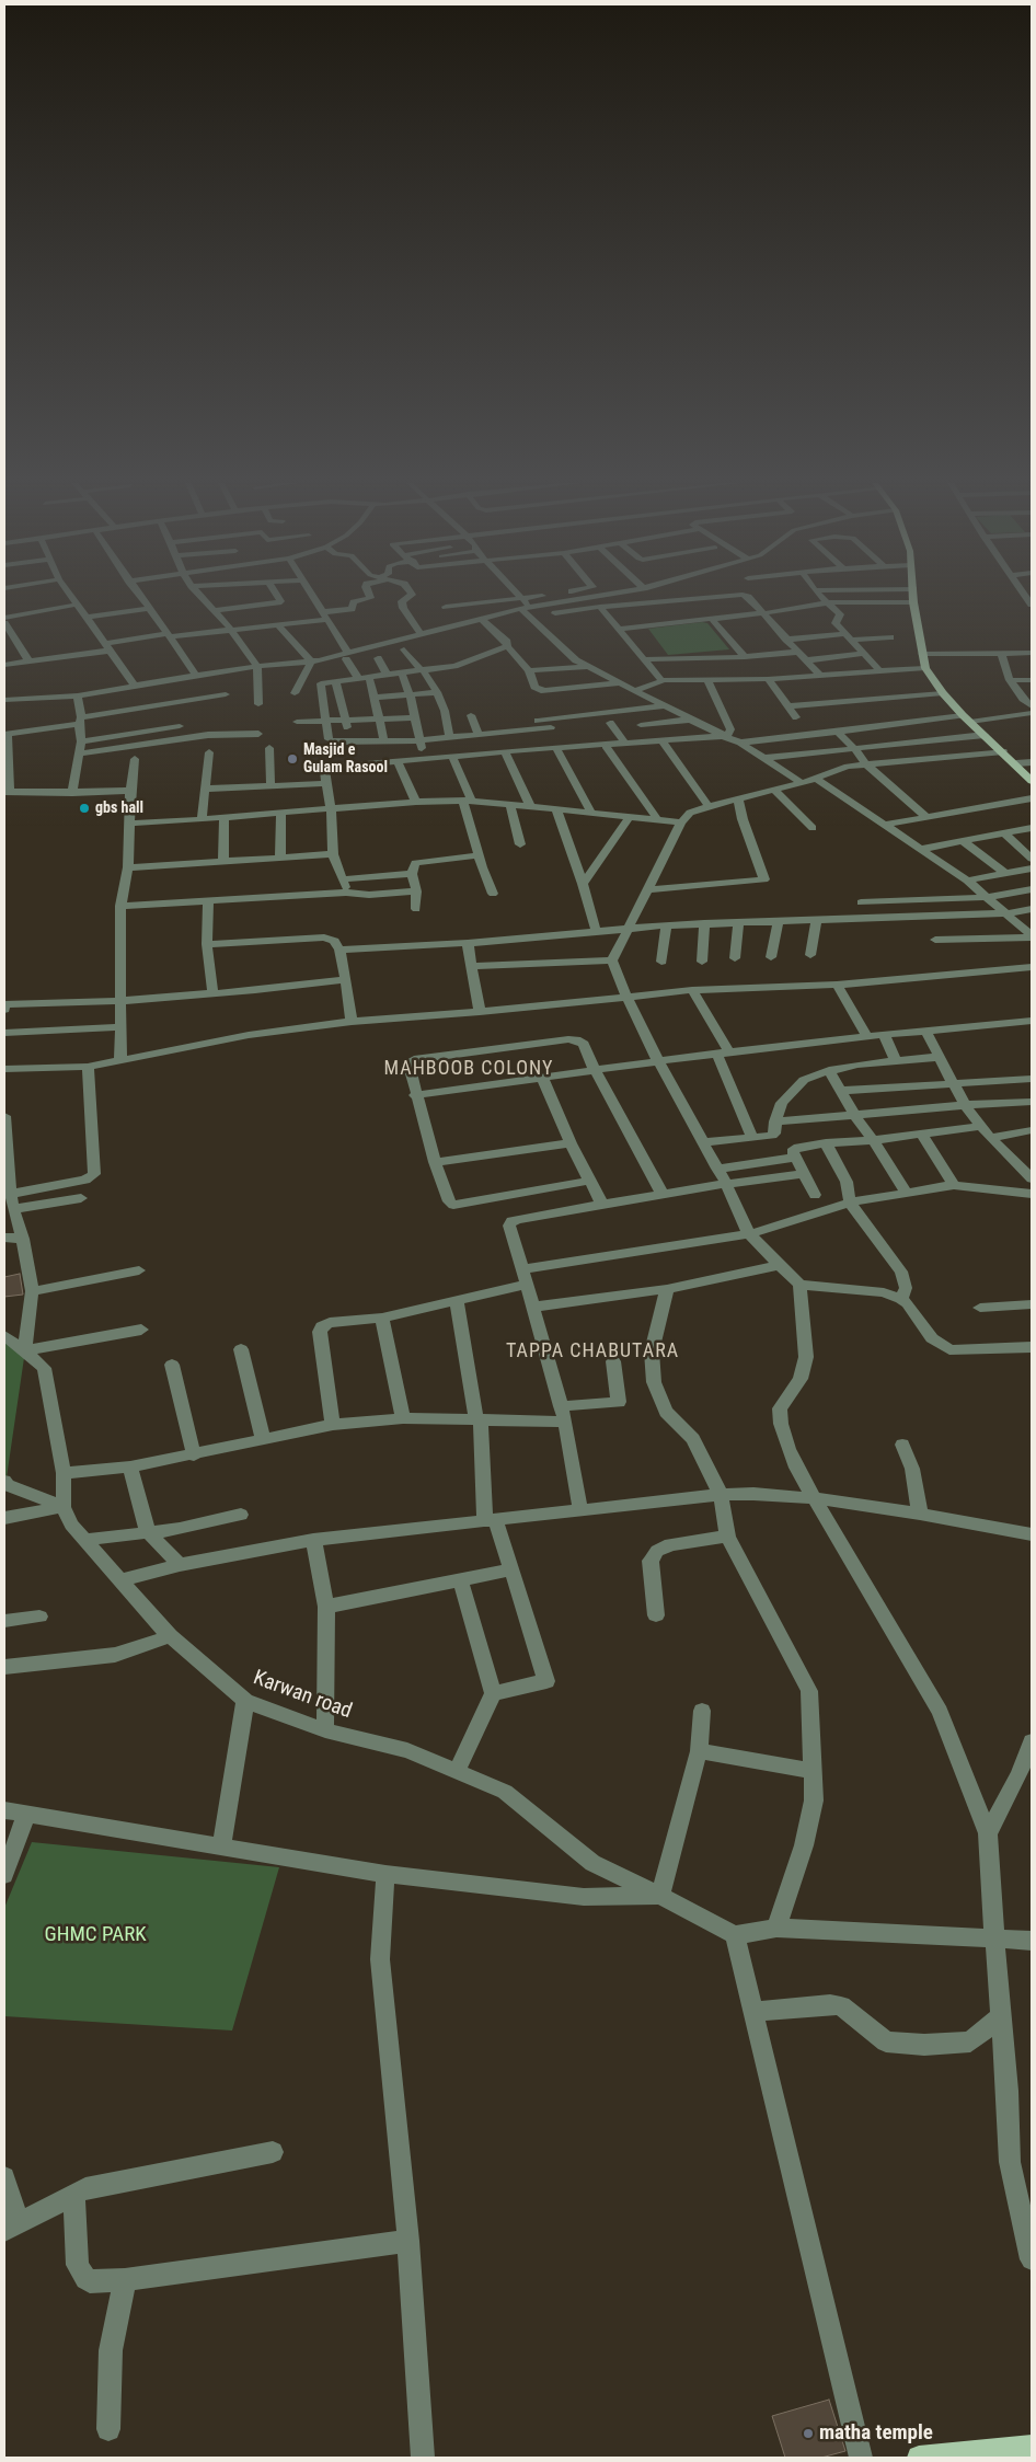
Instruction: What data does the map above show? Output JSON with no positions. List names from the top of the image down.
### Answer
{
  "streets": {
    "street": ["Karwan road"]
  },
  "districts": ["MAHBOOB COLONY", "TAPPA CHABUTARA"],
  "parks": ["GHMC PARK"],
  "places": ["Masjid e Gulam Rasool", "gbs hall", "matha temple"]
}
